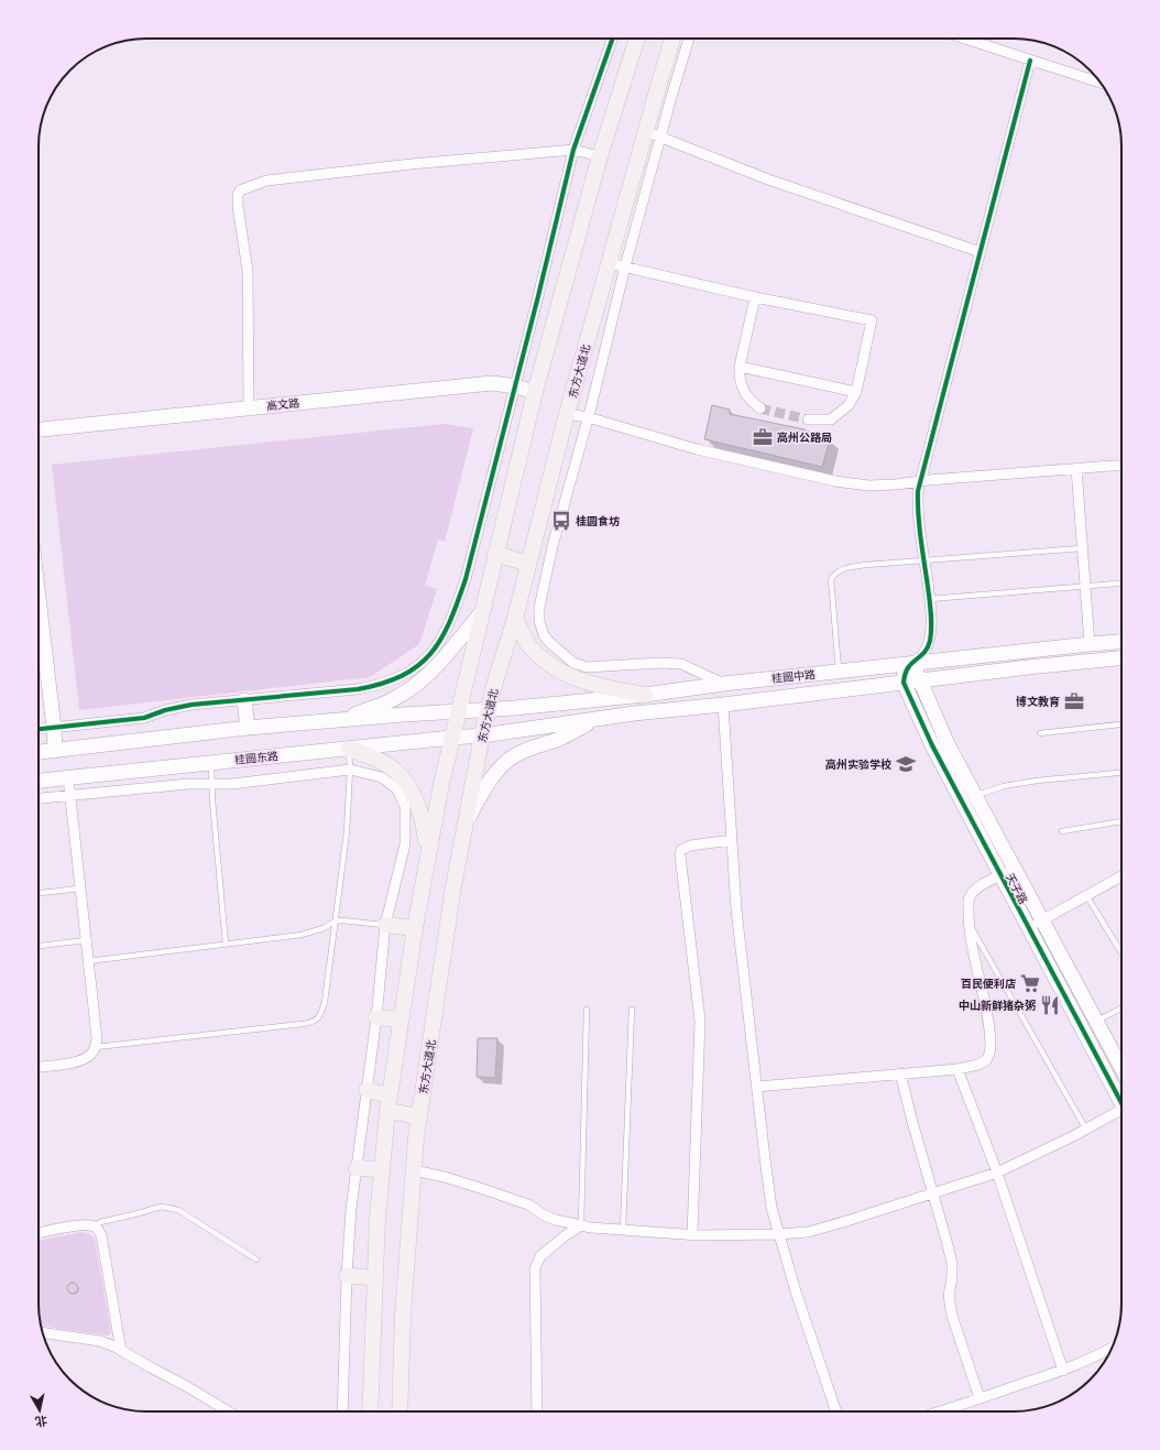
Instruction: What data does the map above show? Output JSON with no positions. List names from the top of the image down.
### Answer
{
  "streets": {
    "main road": [
      "东方大道北",
      "高文路",
      "桂圆中路",
      "桂圆东路",
      "天子路"
    ]
  },
  "crossings": [
    ["东方大道北", "桂圆中路"],
    ["东方大道北", "桂圆东路"],
    ["桂圆中路", "桂圆东路"],
    ["桂圆中路", "天子路"]
  ],
  "places": {
    "office": ["高州公路局", "博文教育"],
    "bus stop": ["桂圆食坊"],
    "school or university": ["高州实验学校"],
    "supermarket": ["百民便利店"],
    "restaurant": ["中山新鲜猪杂粥"]
  },
  "north": "bottom"
}
